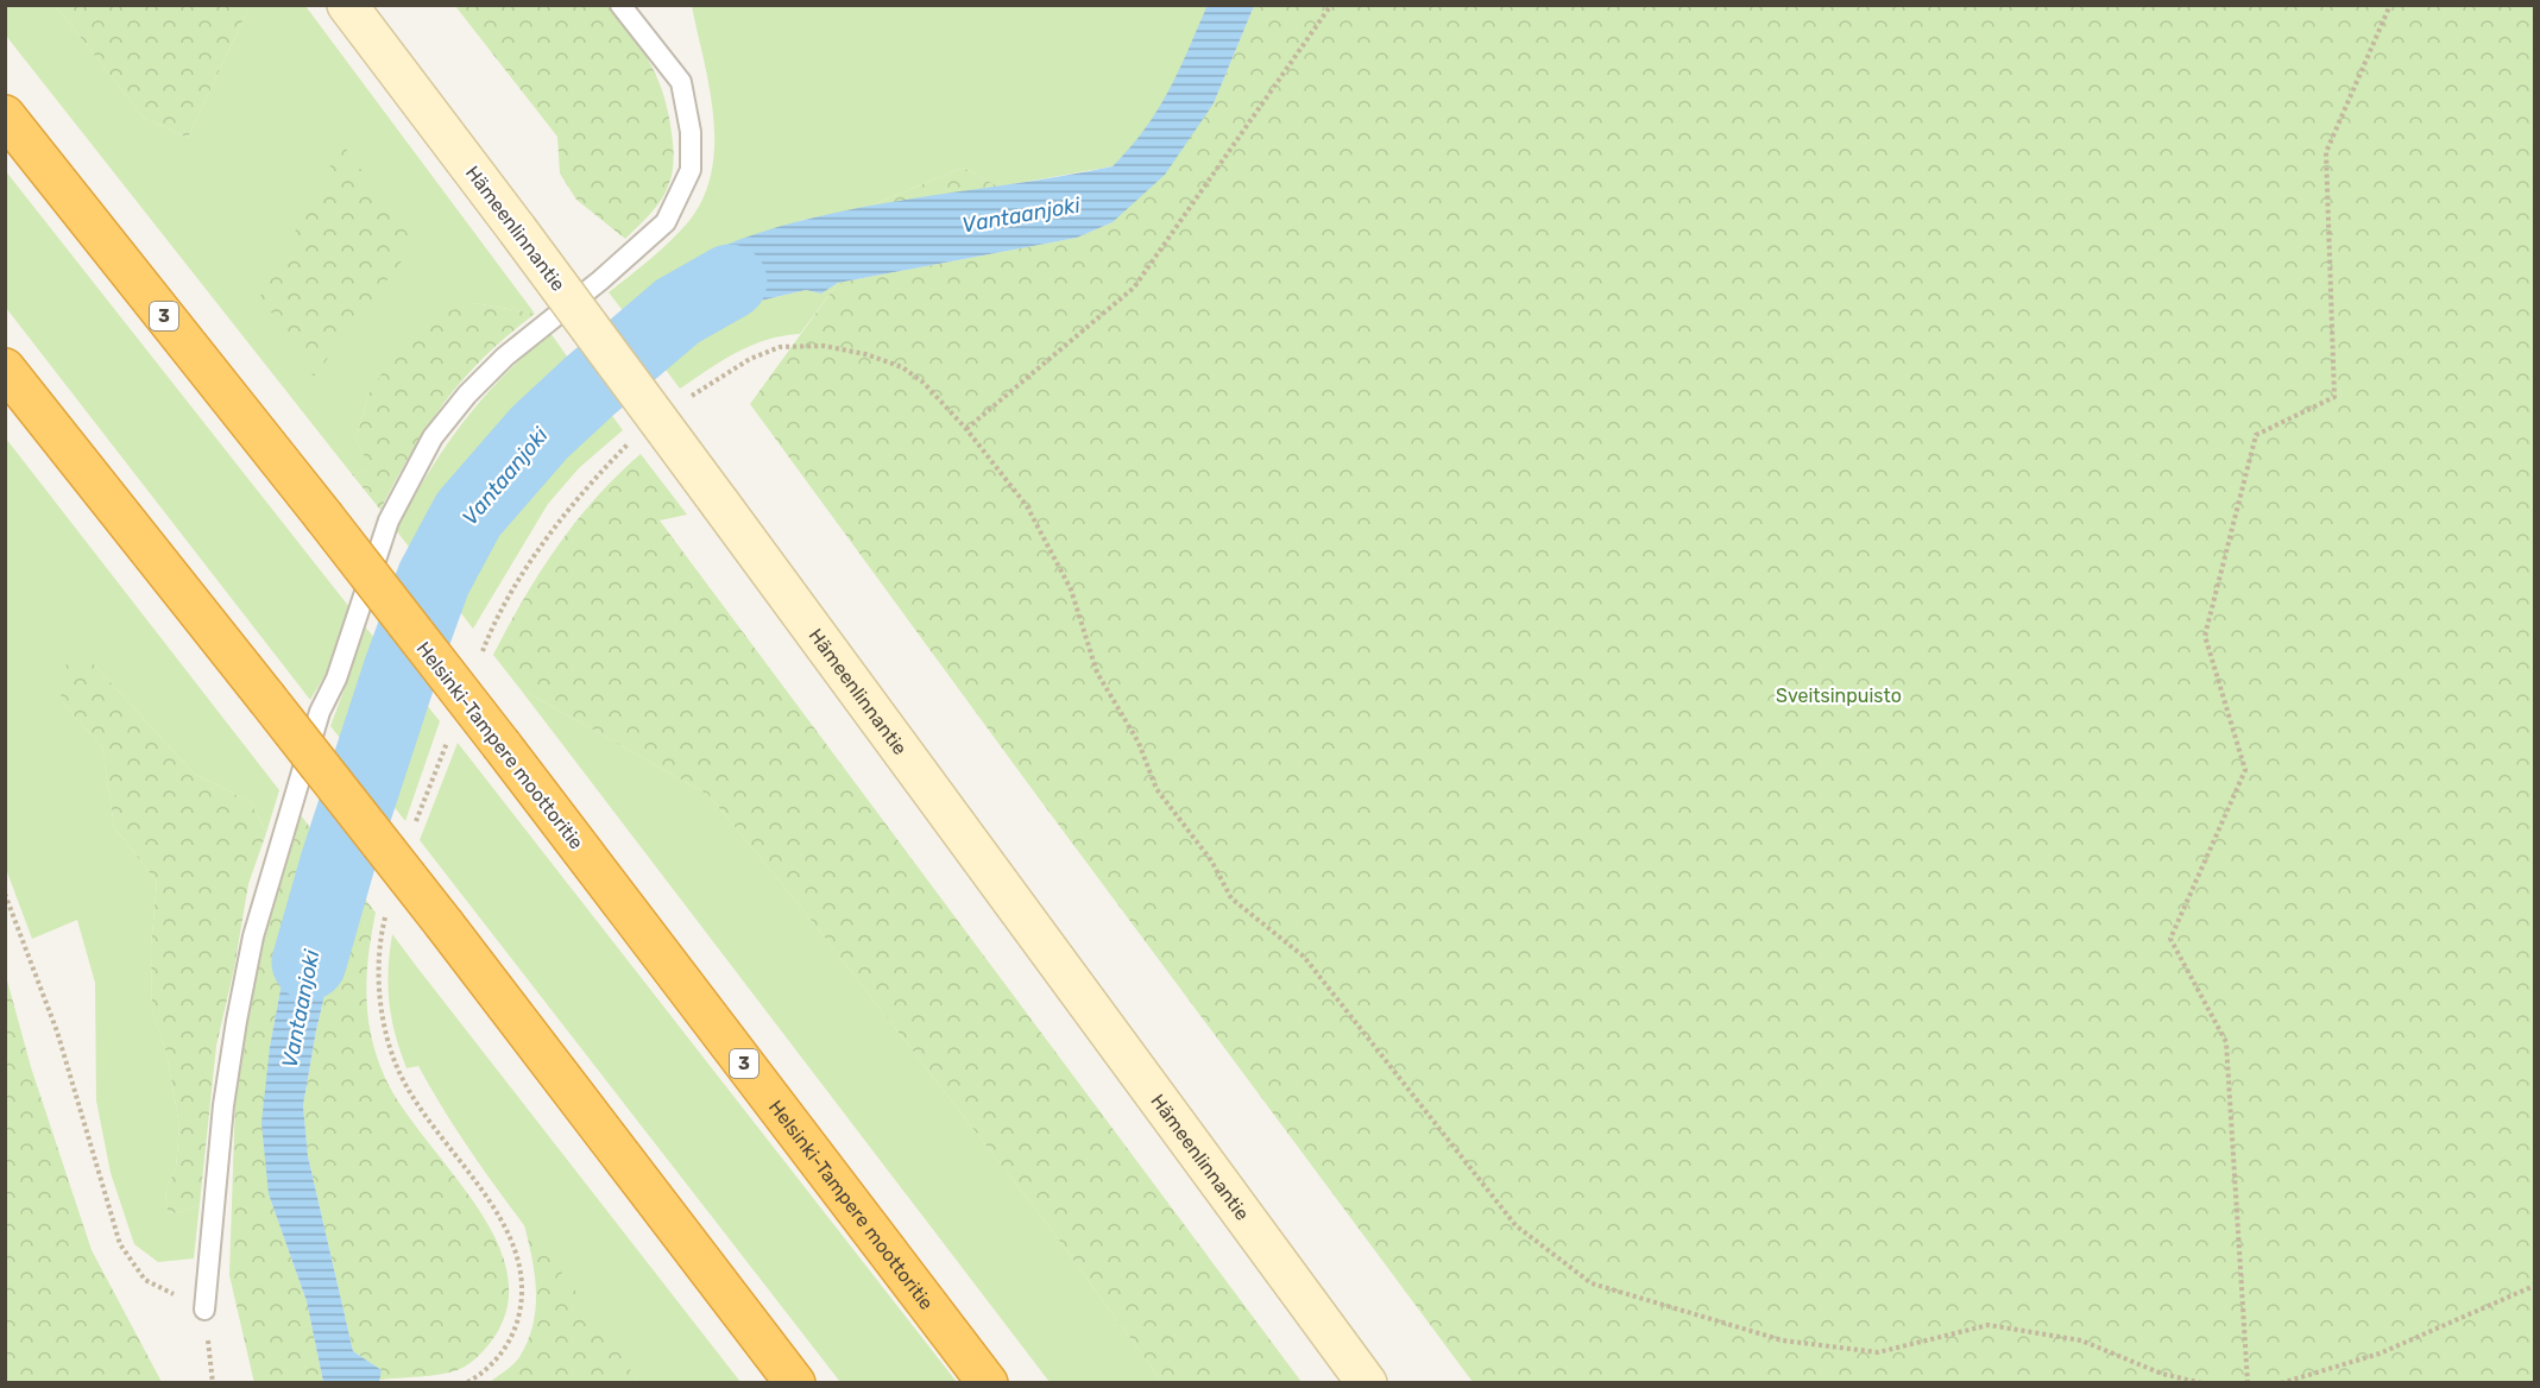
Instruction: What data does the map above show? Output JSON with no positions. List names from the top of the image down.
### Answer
{
  "streets": {
    "highway": ["3", "Helsinki-Tampere moottoritie"],
    "main road": ["Hämeenlinnantie"]
  },
  "water": ["Vantaanjoki"],
  "parks": ["Sveitsinpuisto"]
}
